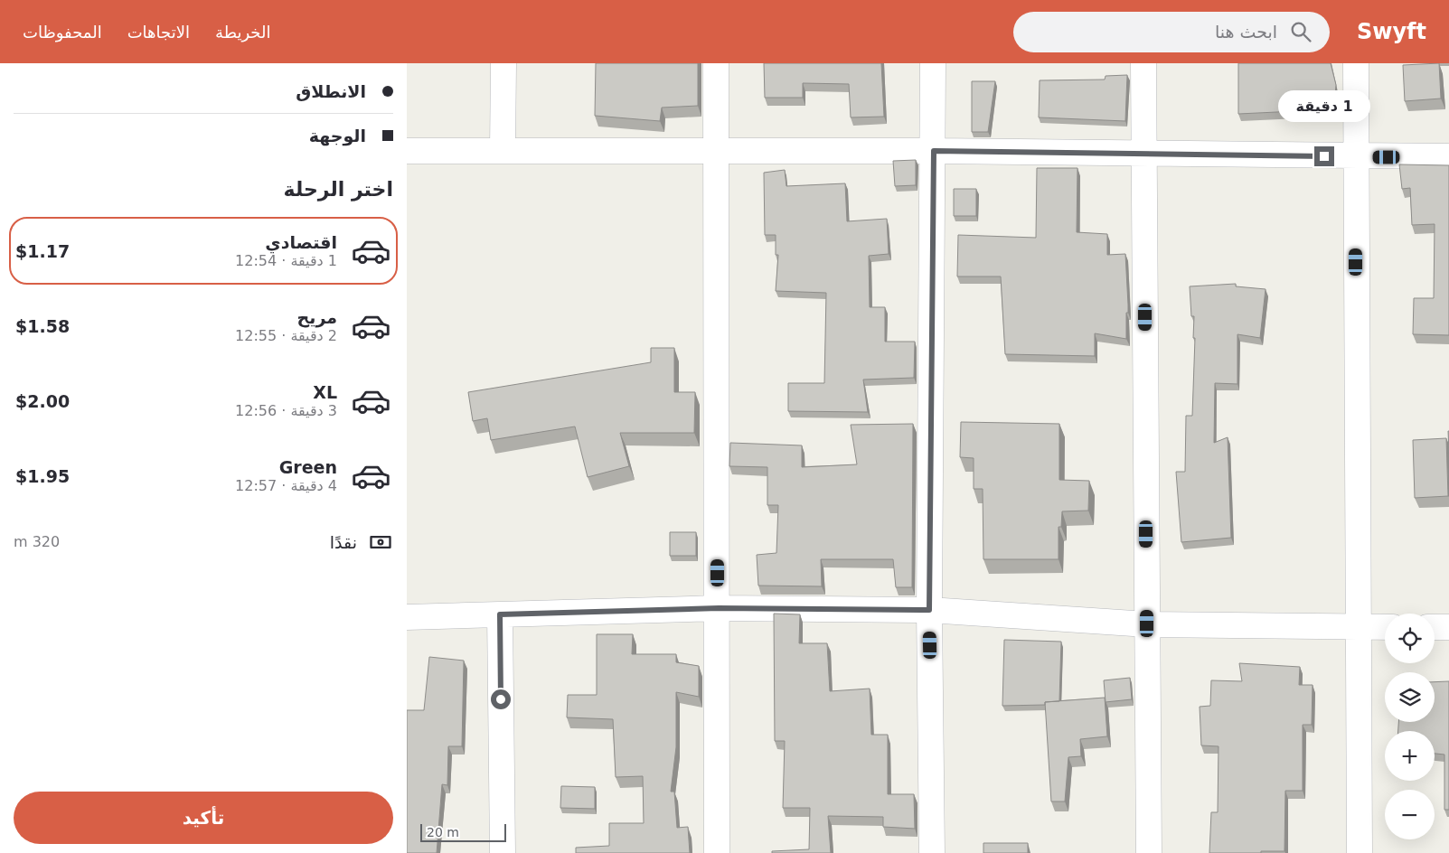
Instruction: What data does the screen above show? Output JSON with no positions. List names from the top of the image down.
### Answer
{
  "scale_bar": "20 m",
  "page": {
    "header": "Swyft",
    "search": "ابحث هنا",
    "nav": ["الخريطة", "الاتجاهات", "المحفوظات"],
    "banner": ["الانطلاق", "الوجهة"],
    "bubble": "1 دقيقة",
    "heading": "اختر الرحلة",
    "list": [
      {
        "name": "اقتصادي",
        "note": "1 دقيقة · 12:54",
        "value": "$1.17"
      },
      {
        "name": "مريح",
        "note": "2 دقيقة · 12:55",
        "value": "$1.58"
      },
      {
        "name": "XL",
        "note": "3 دقيقة · 12:56",
        "value": "$2.00"
      },
      {
        "name": "Green",
        "note": "4 دقيقة · 12:57",
        "value": "$1.95"
      }
    ],
    "pay": ["نقدًا", "320 m"],
    "map_buttons": ["+", "−"],
    "buttons": "تأكيد",
    "scale": "20 m"
  }
}
